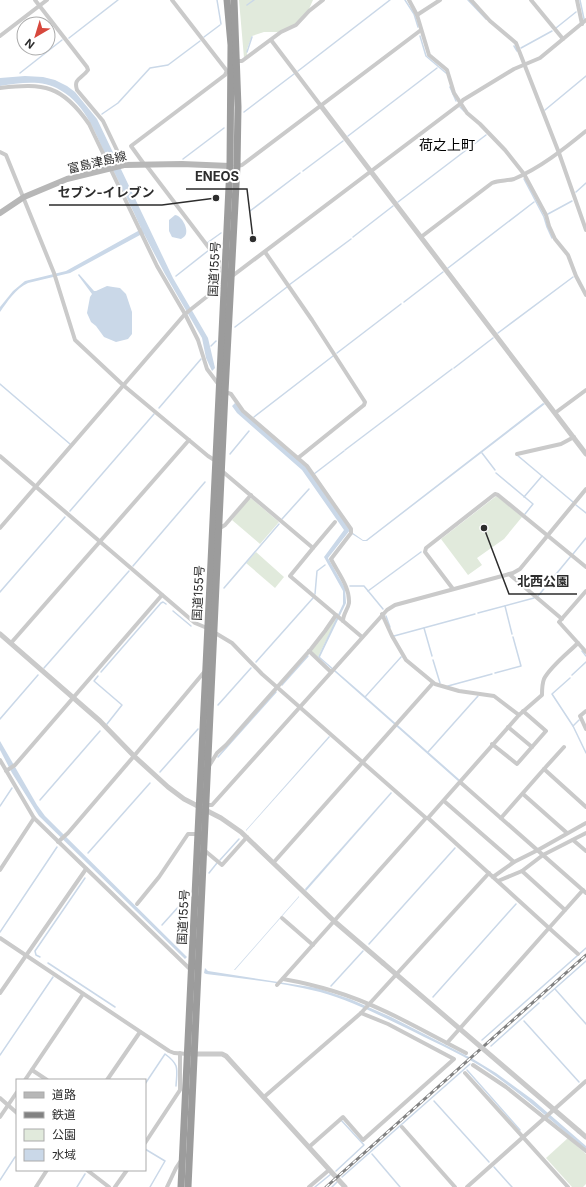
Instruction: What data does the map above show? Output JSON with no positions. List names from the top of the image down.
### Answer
{
  "streets": {
    "highway": ["国道155号"],
    "main road": ["富島津島線"]
  },
  "crossings": [
    ["富島津島線", "国道155号"]
  ],
  "districts": ["荷之上町"],
  "places": ["セブン-イレブン", "ENEOS", "北西公園"],
  "legend": [
    "道路",
    "鉄道",
    "公園",
    "水域"
  ],
  "north": "bottom left"
}
